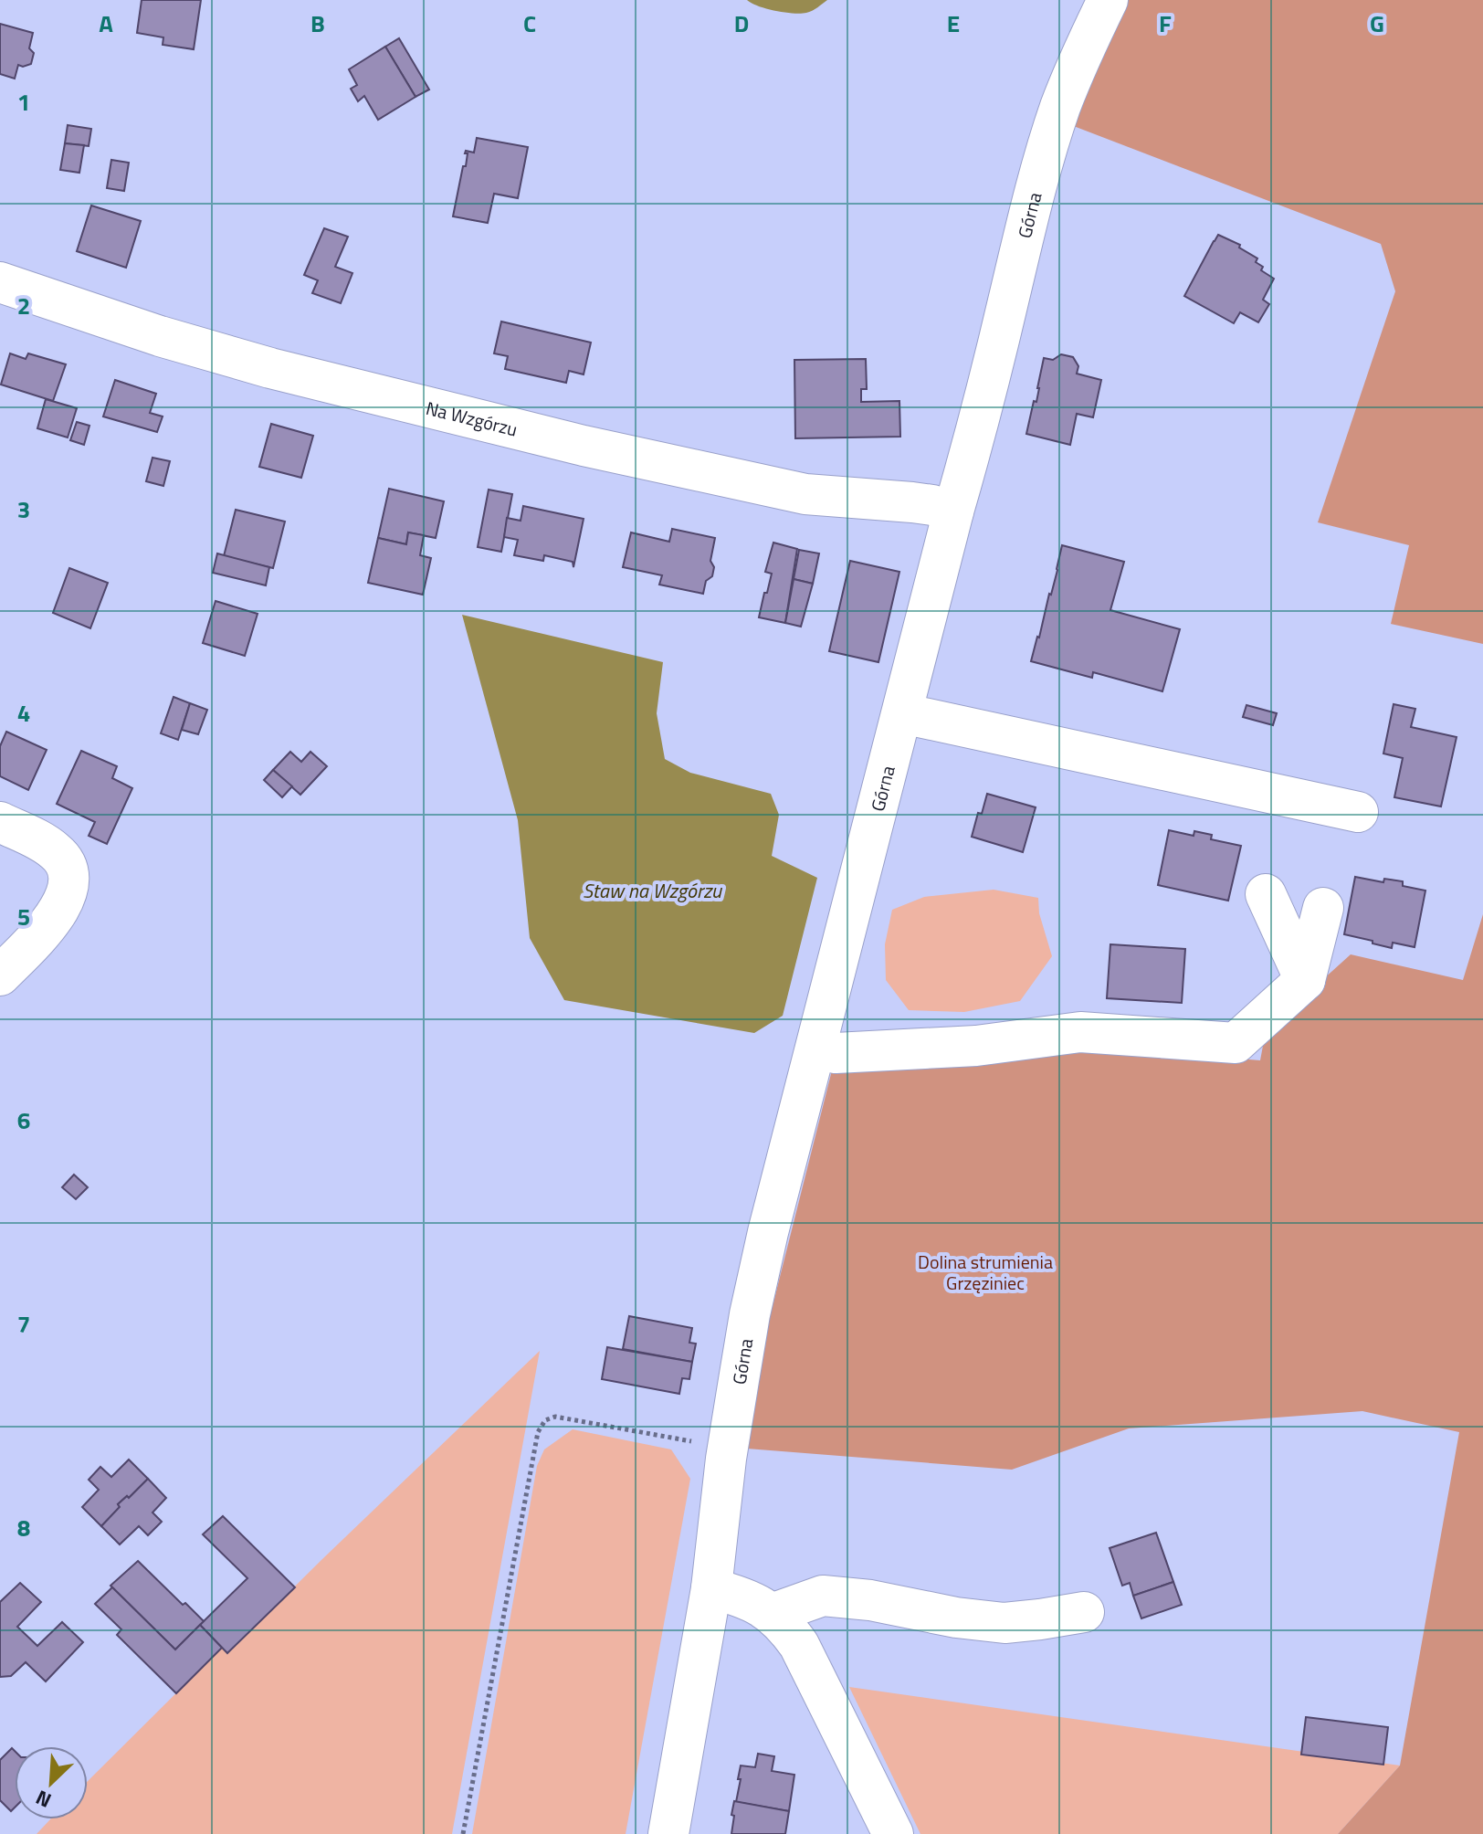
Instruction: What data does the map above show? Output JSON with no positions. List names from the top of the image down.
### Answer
{
  "streets": {
    "street": ["Górna", "Na Wzgórzu"]
  },
  "crossings": [
    ["Górna", "Na Wzgórzu"]
  ],
  "water": ["Staw na Wzgórzu"],
  "parks": ["Dolina strumienia Grzęziniec"],
  "north": "bottom left",
  "grid": {
    "columns": [
      "A",
      "B",
      "C",
      "D",
      "E",
      "F",
      "G"
    ],
    "rows": [
      "1",
      "2",
      "3",
      "4",
      "5",
      "6",
      "7",
      "8"
    ]
  }
}
